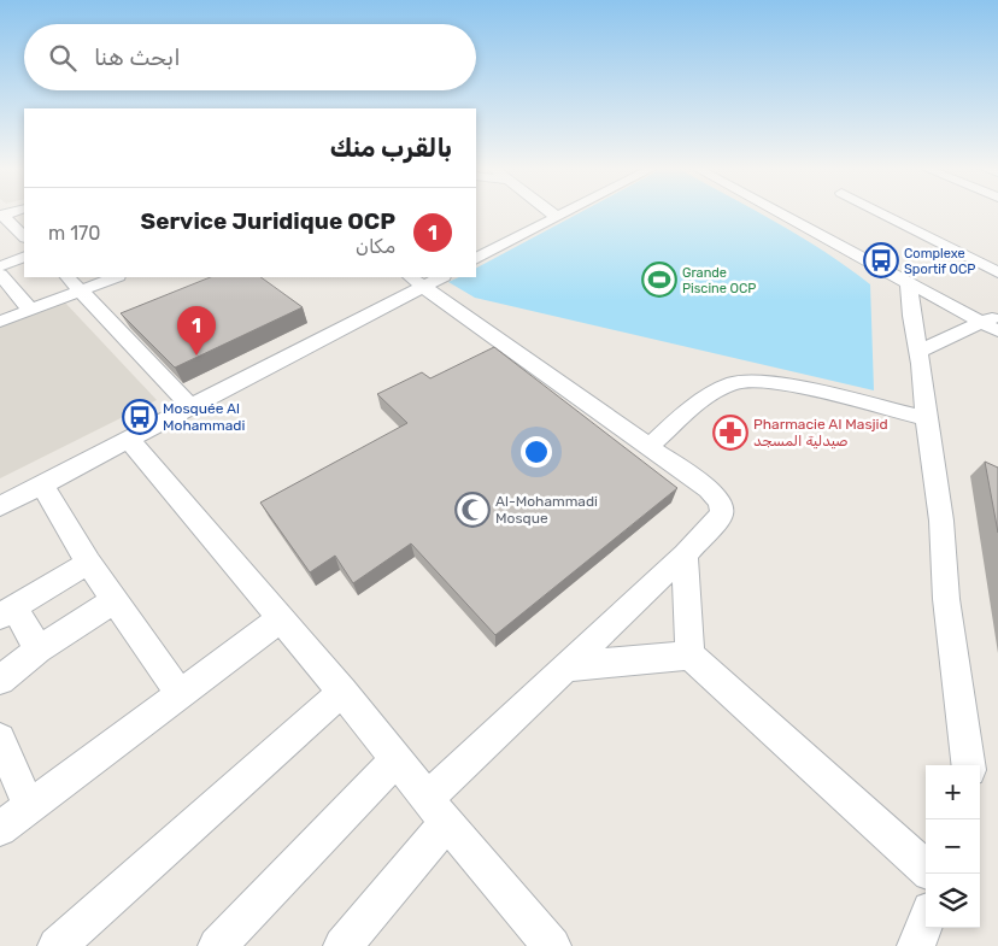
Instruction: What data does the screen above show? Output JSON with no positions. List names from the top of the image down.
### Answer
{
  "places": {
    "bus stop": ["Complexe Sportif OCP", "Mosquée Al Mohammadi"],
    "sports": ["Grande Piscine OCP"],
    "pharmacy": ["Pharmacie Al Masjid صيدلية المسجد"],
    "mosque": ["Al-Mohammadi Mosque"]
  },
  "page": {
    "search": "ابحث هنا",
    "heading": "بالقرب منك",
    "list": [
      {
        "mark": "1",
        "name": "Service Juridique OCP",
        "note": "مكان",
        "value": "170 m"
      }
    ],
    "pins": "1",
    "map_buttons": ["+", "−"]
  }
}
